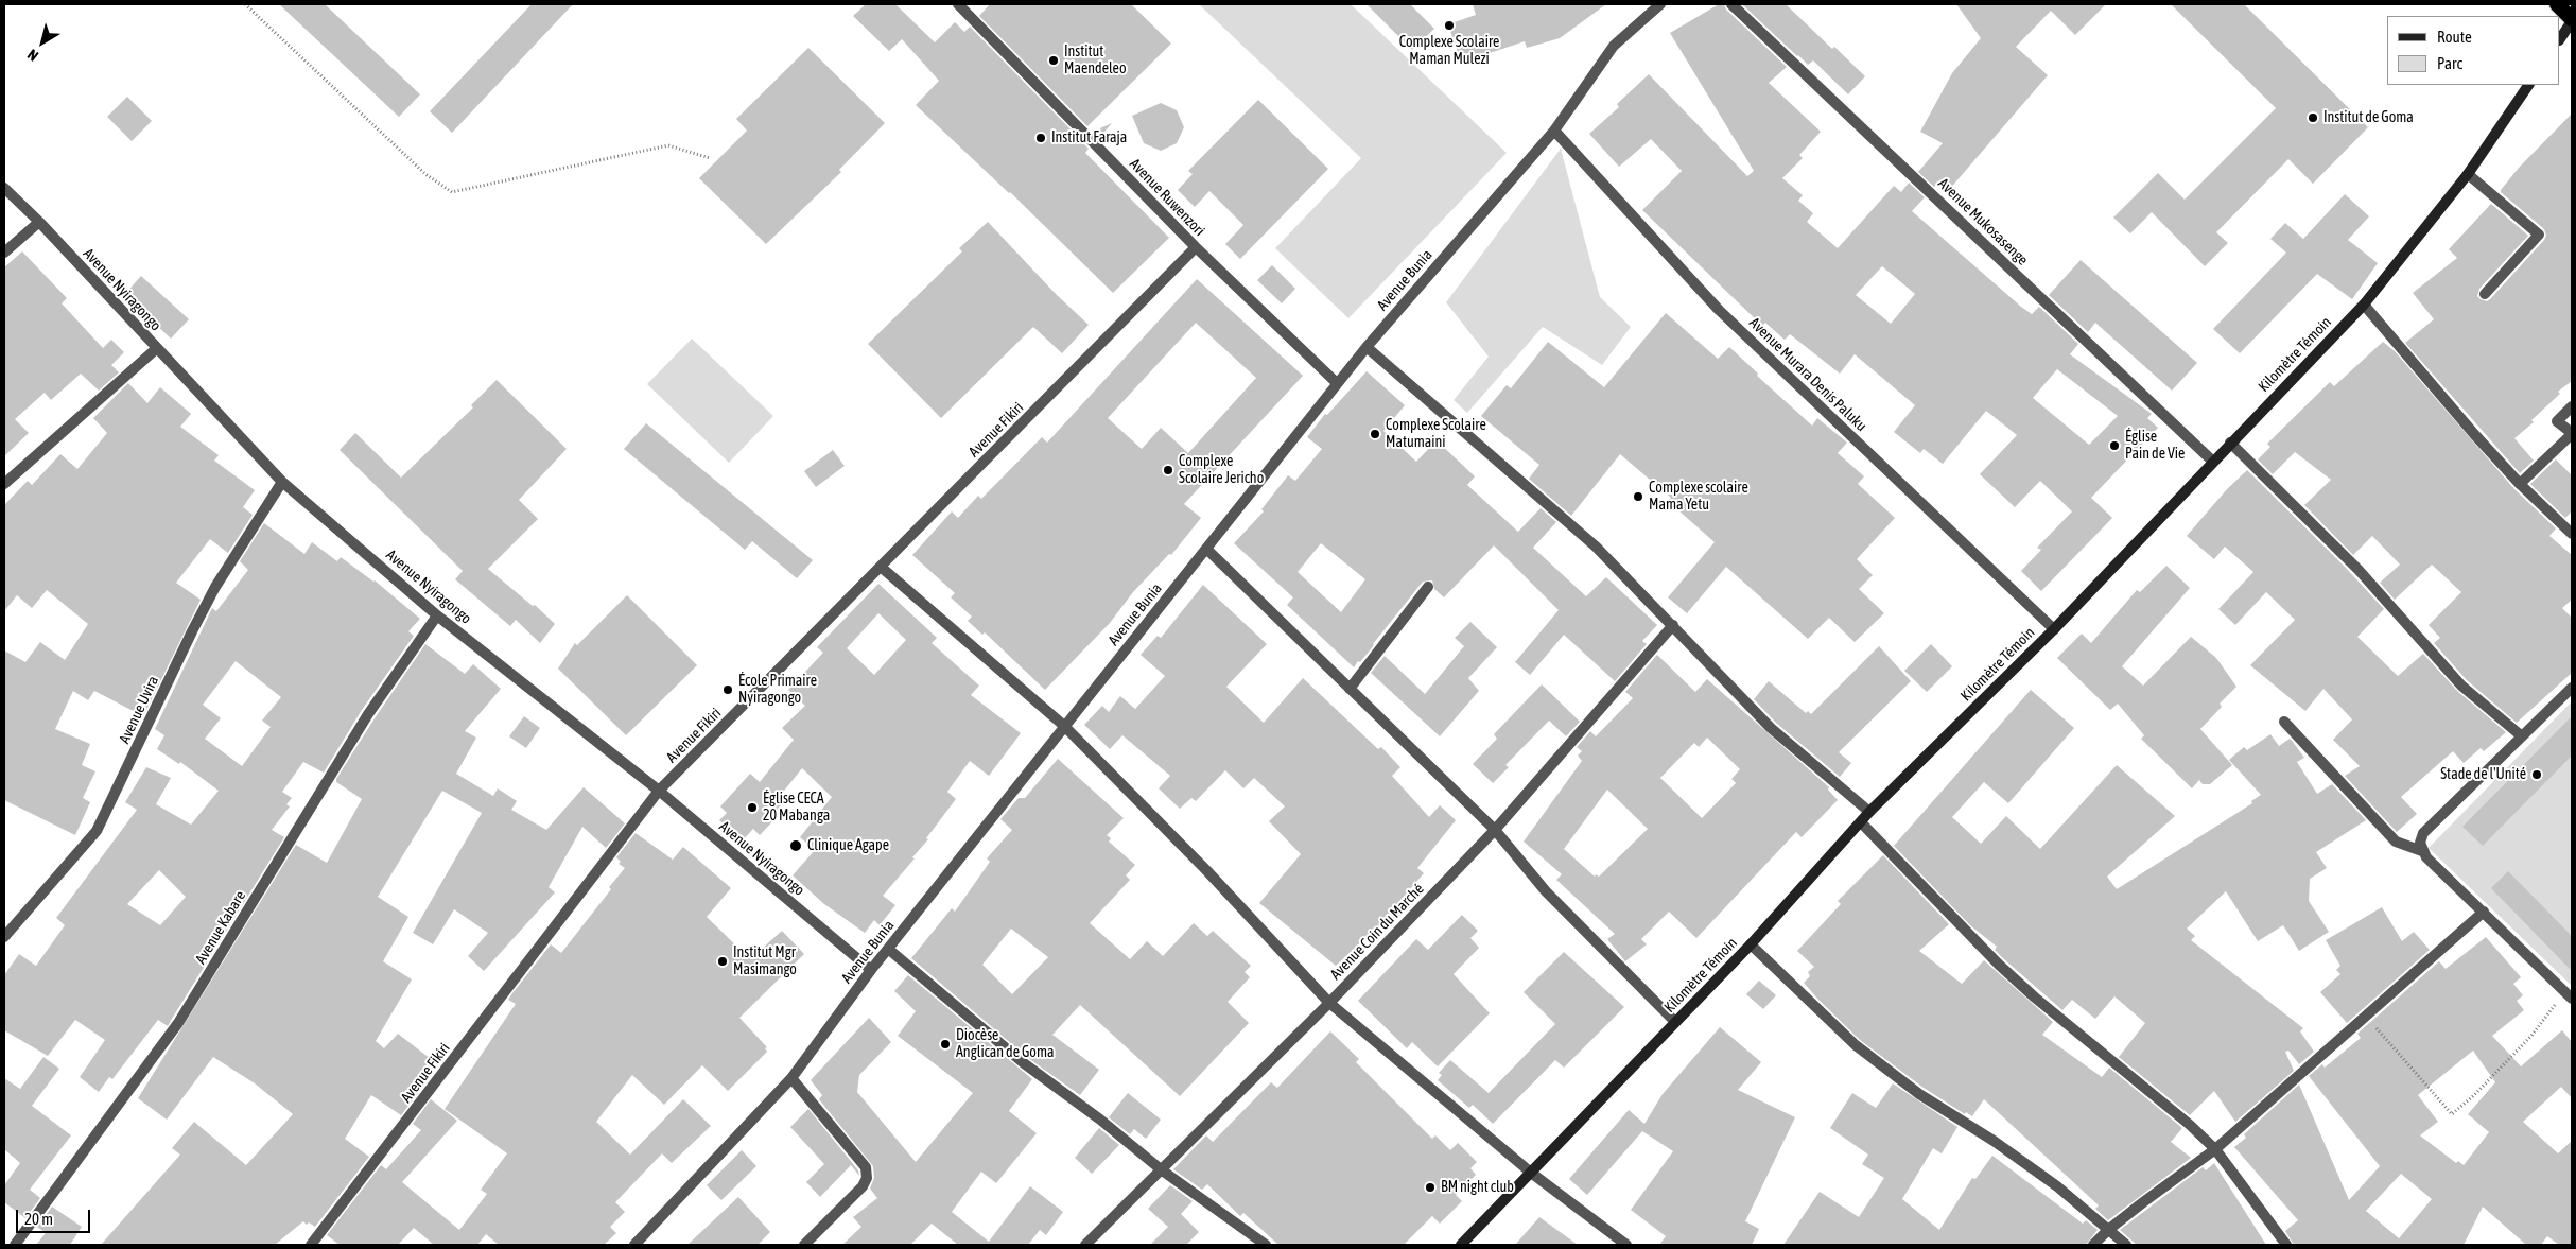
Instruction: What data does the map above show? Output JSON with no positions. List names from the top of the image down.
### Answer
{
  "streets": {
    "main road": ["Kilomètre Témoin"],
    "street": [
      "Avenue Ruwenzori",
      "Avenue Mukosasenge",
      "Avenue Bunia",
      "Avenue Nyiragongo",
      "Avenue Murara Denis Paluku",
      "Avenue Fikiri",
      "Avenue Uvira",
      "Avenue Kabare",
      "Avenue Coin du Marché"
    ]
  },
  "crossings": [
    ["Avenue Ruwenzori", "Avenue Bunia"],
    ["Avenue Ruwenzori", "Avenue Fikiri"],
    ["Avenue Mukosasenge", "Kilomètre Témoin"],
    ["Avenue Bunia", "Avenue Nyiragongo"],
    ["Avenue Bunia", "Avenue Murara Denis Paluku"],
    ["Avenue Nyiragongo", "Avenue Fikiri"],
    ["Avenue Nyiragongo", "Avenue Uvira"],
    ["Avenue Nyiragongo", "Avenue Kabare"],
    ["Kilomètre Témoin", "Avenue Murara Denis Paluku"]
  ],
  "places": [
    "Complexe Scolaire Maman Mulezi",
    "Institut Maendeleo",
    "Institut de Goma",
    "Institut Faraja",
    "Complexe Scolaire Matumaini",
    "Église Pain de Vie",
    "Complexe Scolaire Jericho",
    "Complexe scolaire Mama Yetu",
    "École Primaire Nyiragongo",
    "Stade de l'Unité",
    "Église CECA 20 Mabanga",
    "Clinique Agape",
    "Institut Mgr Masimango",
    "Diocèse Anglican de Goma",
    "BM night club"
  ],
  "legend": ["Route", "Parc"],
  "scale_bar": "20 m",
  "north": "bottom left"
}
